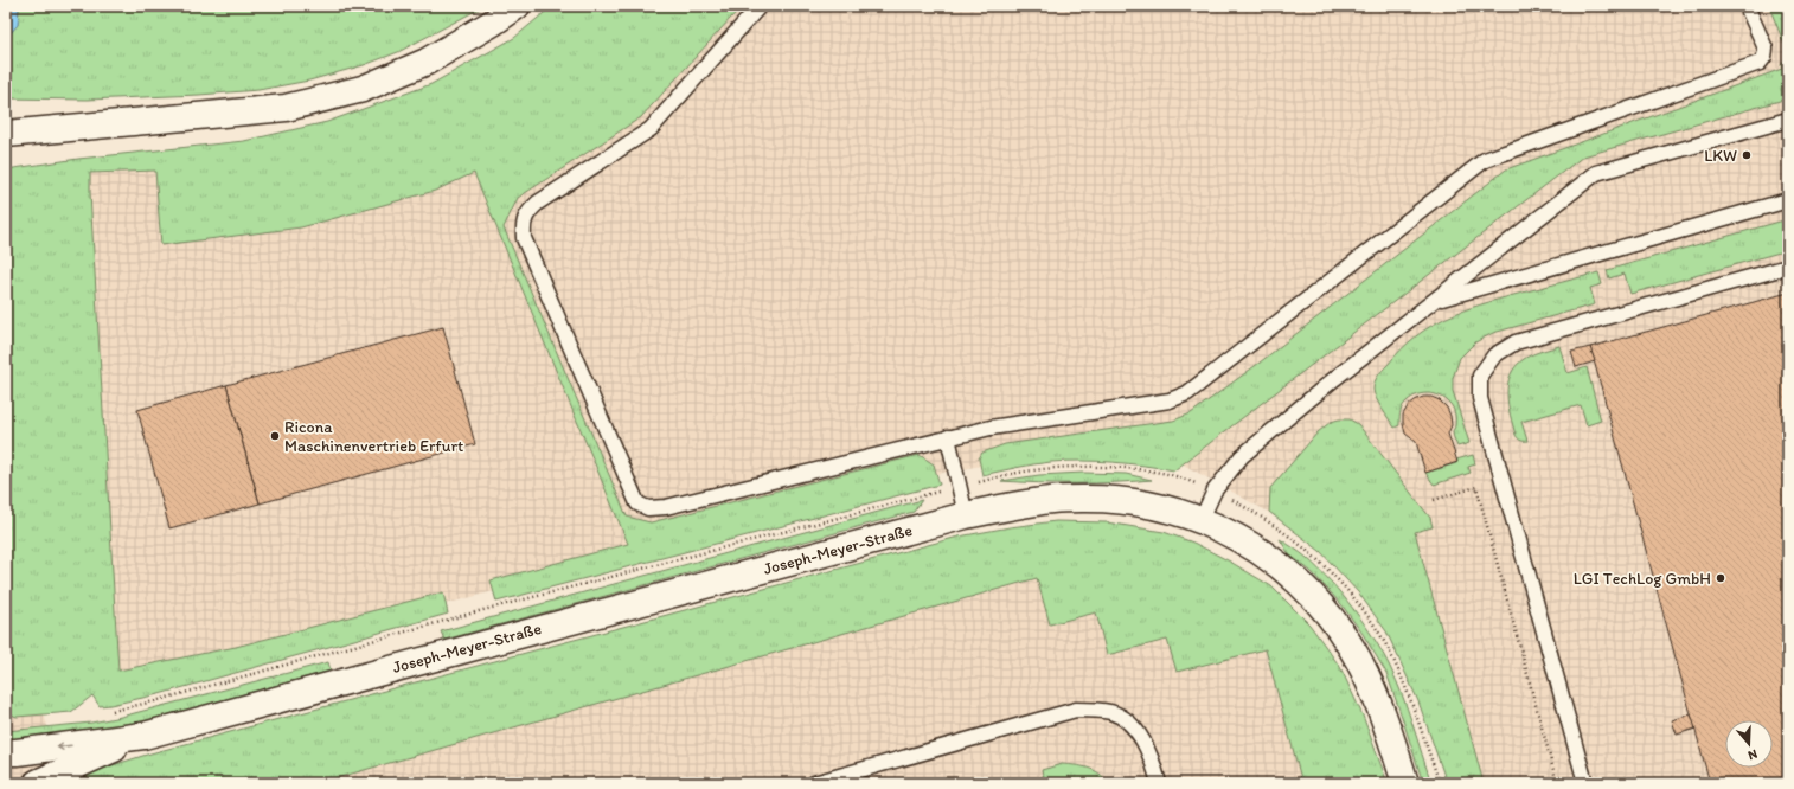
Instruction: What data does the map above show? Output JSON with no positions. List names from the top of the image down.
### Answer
{
  "streets": {
    "main road": ["Joseph-Meyer-Straße"]
  },
  "places": ["LKW", "Ricona Maschinenvertrieb Erfurt", "LGI TechLog GmbH"],
  "north": "bottom"
}
